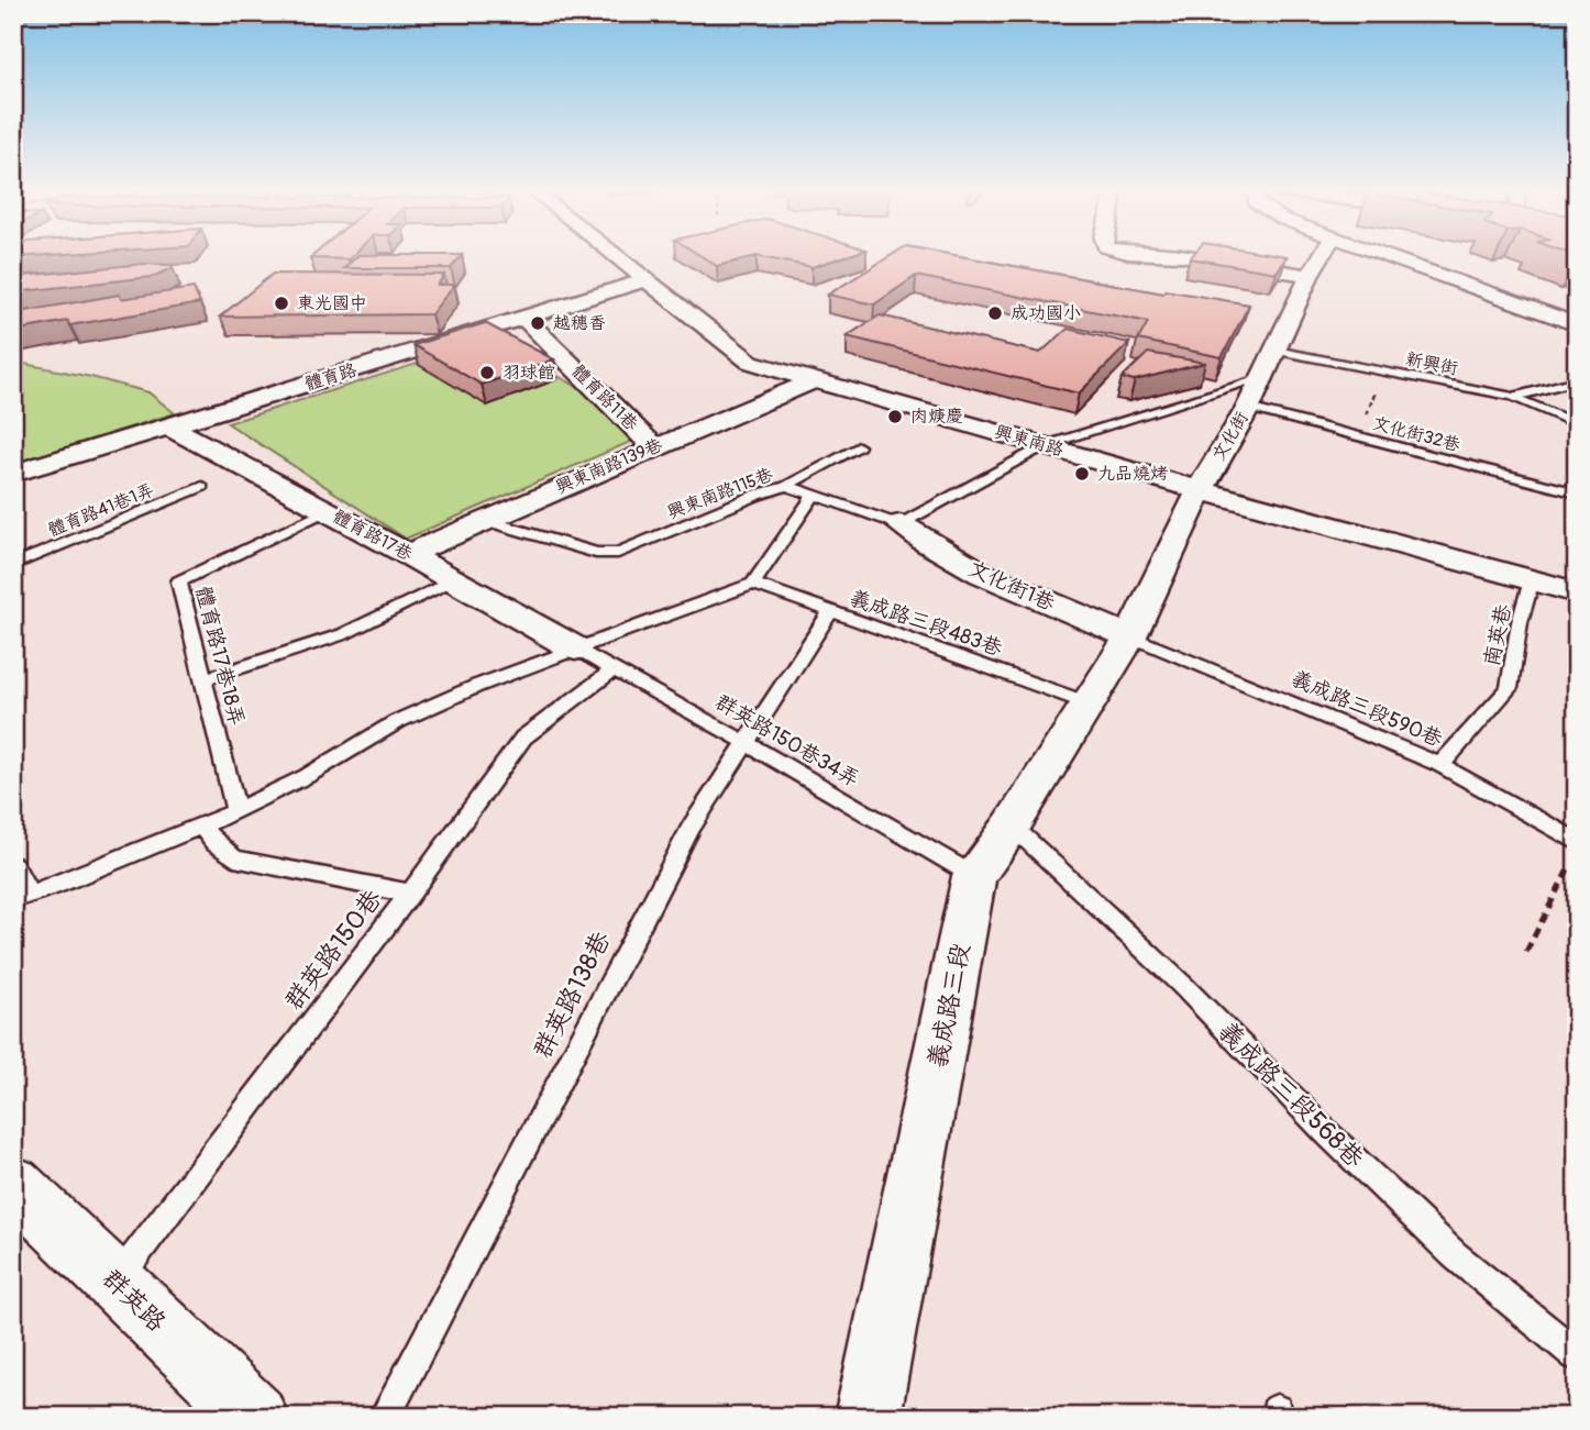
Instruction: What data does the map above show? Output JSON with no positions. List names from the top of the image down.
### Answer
{
  "streets": {
    "street": [
      "體育路",
      "體育路11巷",
      "文化街",
      "興東南路",
      "興東南路139巷",
      "體育路17巷",
      "文化街1巷",
      "義成路三段",
      "群英路"
    ],
    "lane": [
      "新興街",
      "文化街32巷",
      "興東南路115巷",
      "體育路41巷1弄",
      "義成路三段483巷",
      "南英巷",
      "體育路17巷18弄",
      "義成路三段590巷",
      "群英路150巷34弄",
      "群英路150巷",
      "群英路138巷",
      "義成路三段568巷"
    ]
  },
  "crossings": [
    ["新興街", "文化街"],
    ["體育路", "體育路11巷"],
    ["體育路", "興東南路"],
    ["體育路", "體育路17巷"],
    ["體育路11巷", "興東南路139巷"],
    ["文化街32巷", "文化街"],
    ["文化街", "興東南路"],
    ["文化街", "文化街1巷"],
    ["文化街", "義成路三段590巷"],
    ["文化街", "義成路三段"],
    ["興東南路", "興東南路139巷"],
    ["興東南路", "南英巷"],
    ["興東南路139巷", "興東南路115巷"],
    ["興東南路139巷", "體育路17巷"],
    ["興東南路115巷", "文化街1巷"],
    ["體育路17巷", "體育路17巷18弄"],
    ["體育路17巷", "群英路150巷34弄"],
    ["文化街1巷", "義成路三段590巷"],
    ["文化街1巷", "義成路三段"],
    ["義成路三段483巷", "群英路138巷"],
    ["義成路三段483巷", "義成路三段"],
    ["南英巷", "義成路三段590巷"],
    ["義成路三段590巷", "義成路三段"],
    ["群英路150巷34弄", "群英路150巷"],
    ["群英路150巷34弄", "群英路138巷"],
    ["群英路150巷34弄", "義成路三段"],
    ["群英路150巷", "群英路"],
    ["義成路三段", "義成路三段568巷"]
  ],
  "places": [
    "東光國中",
    "成功國小",
    "越穗香",
    "羽球館",
    "肉焿慶",
    "九品燒烤"
  ]
}
